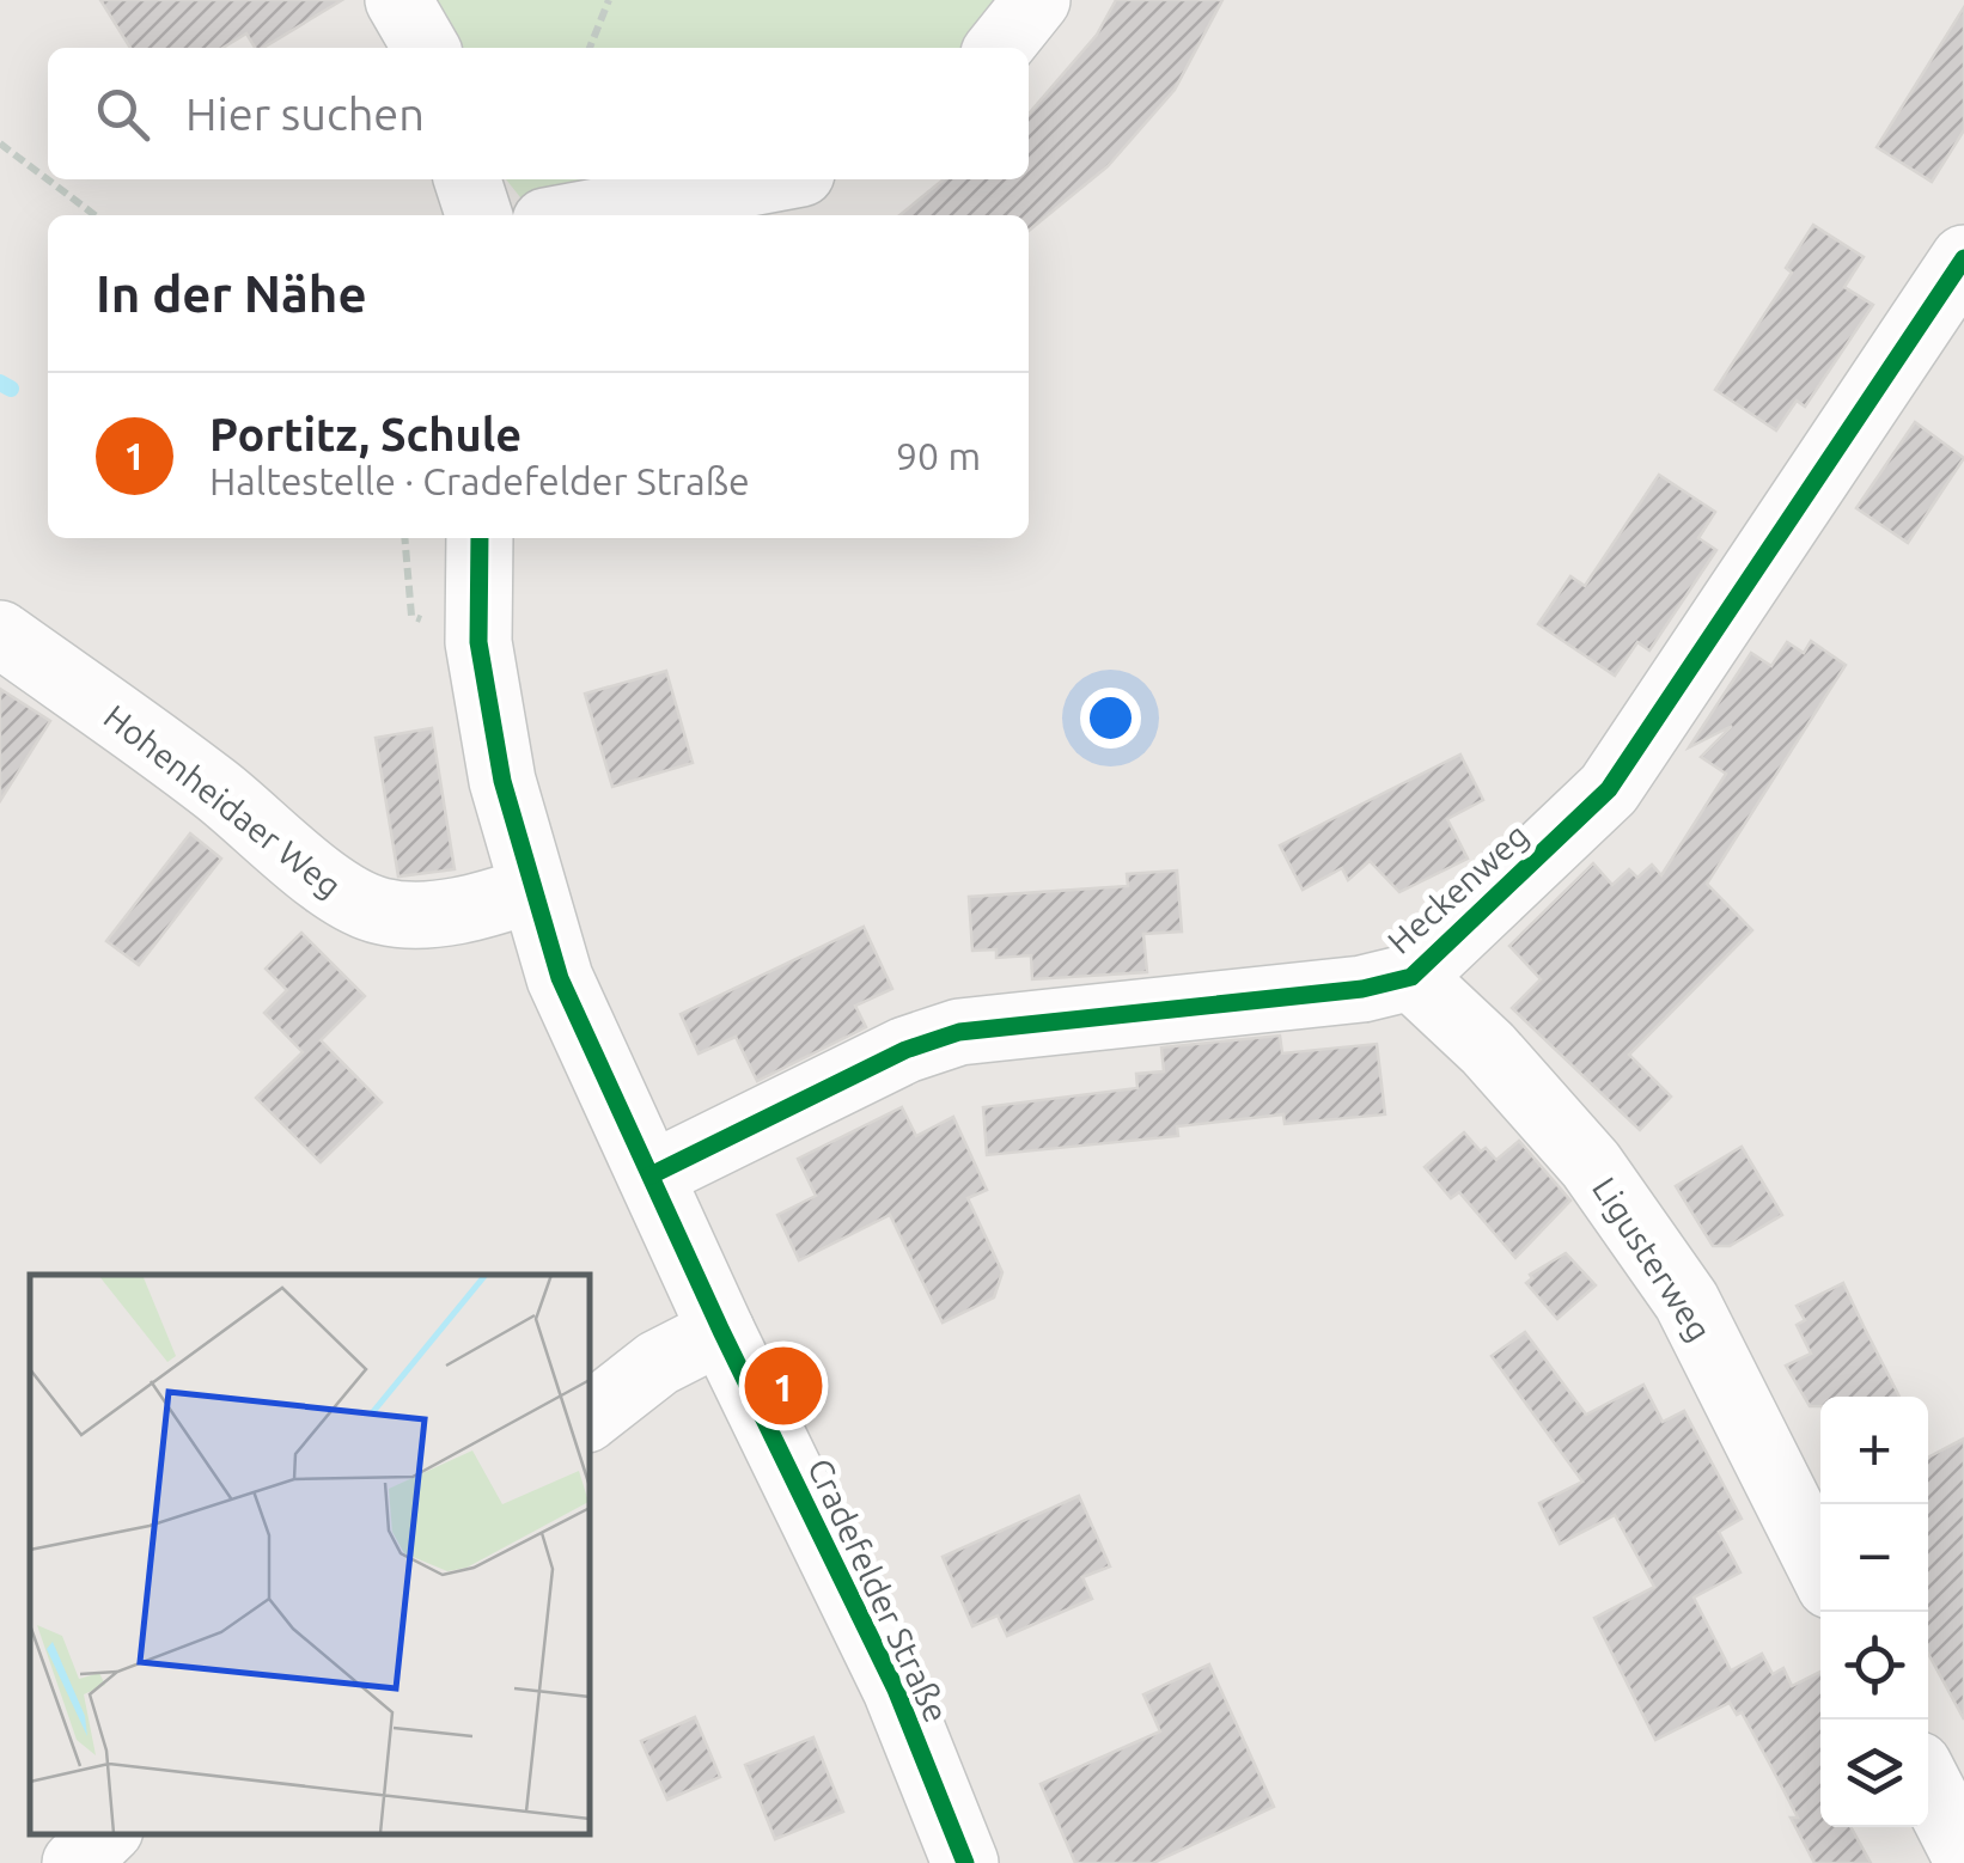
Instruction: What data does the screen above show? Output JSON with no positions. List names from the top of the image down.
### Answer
{
  "streets": {
    "street": [
      "Hohenheidaer Weg",
      "Heckenweg",
      "Ligusterweg",
      "Cradefelder Straße"
    ]
  },
  "crossings": [
    ["Hohenheidaer Weg", "Cradefelder Straße"],
    ["Heckenweg", "Ligusterweg"],
    ["Heckenweg", "Cradefelder Straße"]
  ],
  "page": {
    "search": "Hier suchen",
    "heading": "In der Nähe",
    "list": [
      {
        "mark": "1",
        "name": "Portitz, Schule",
        "note": "Haltestelle · Cradefelder Straße",
        "value": "90 m"
      }
    ],
    "pins": "1",
    "map_buttons": ["+", "−"]
  }
}
